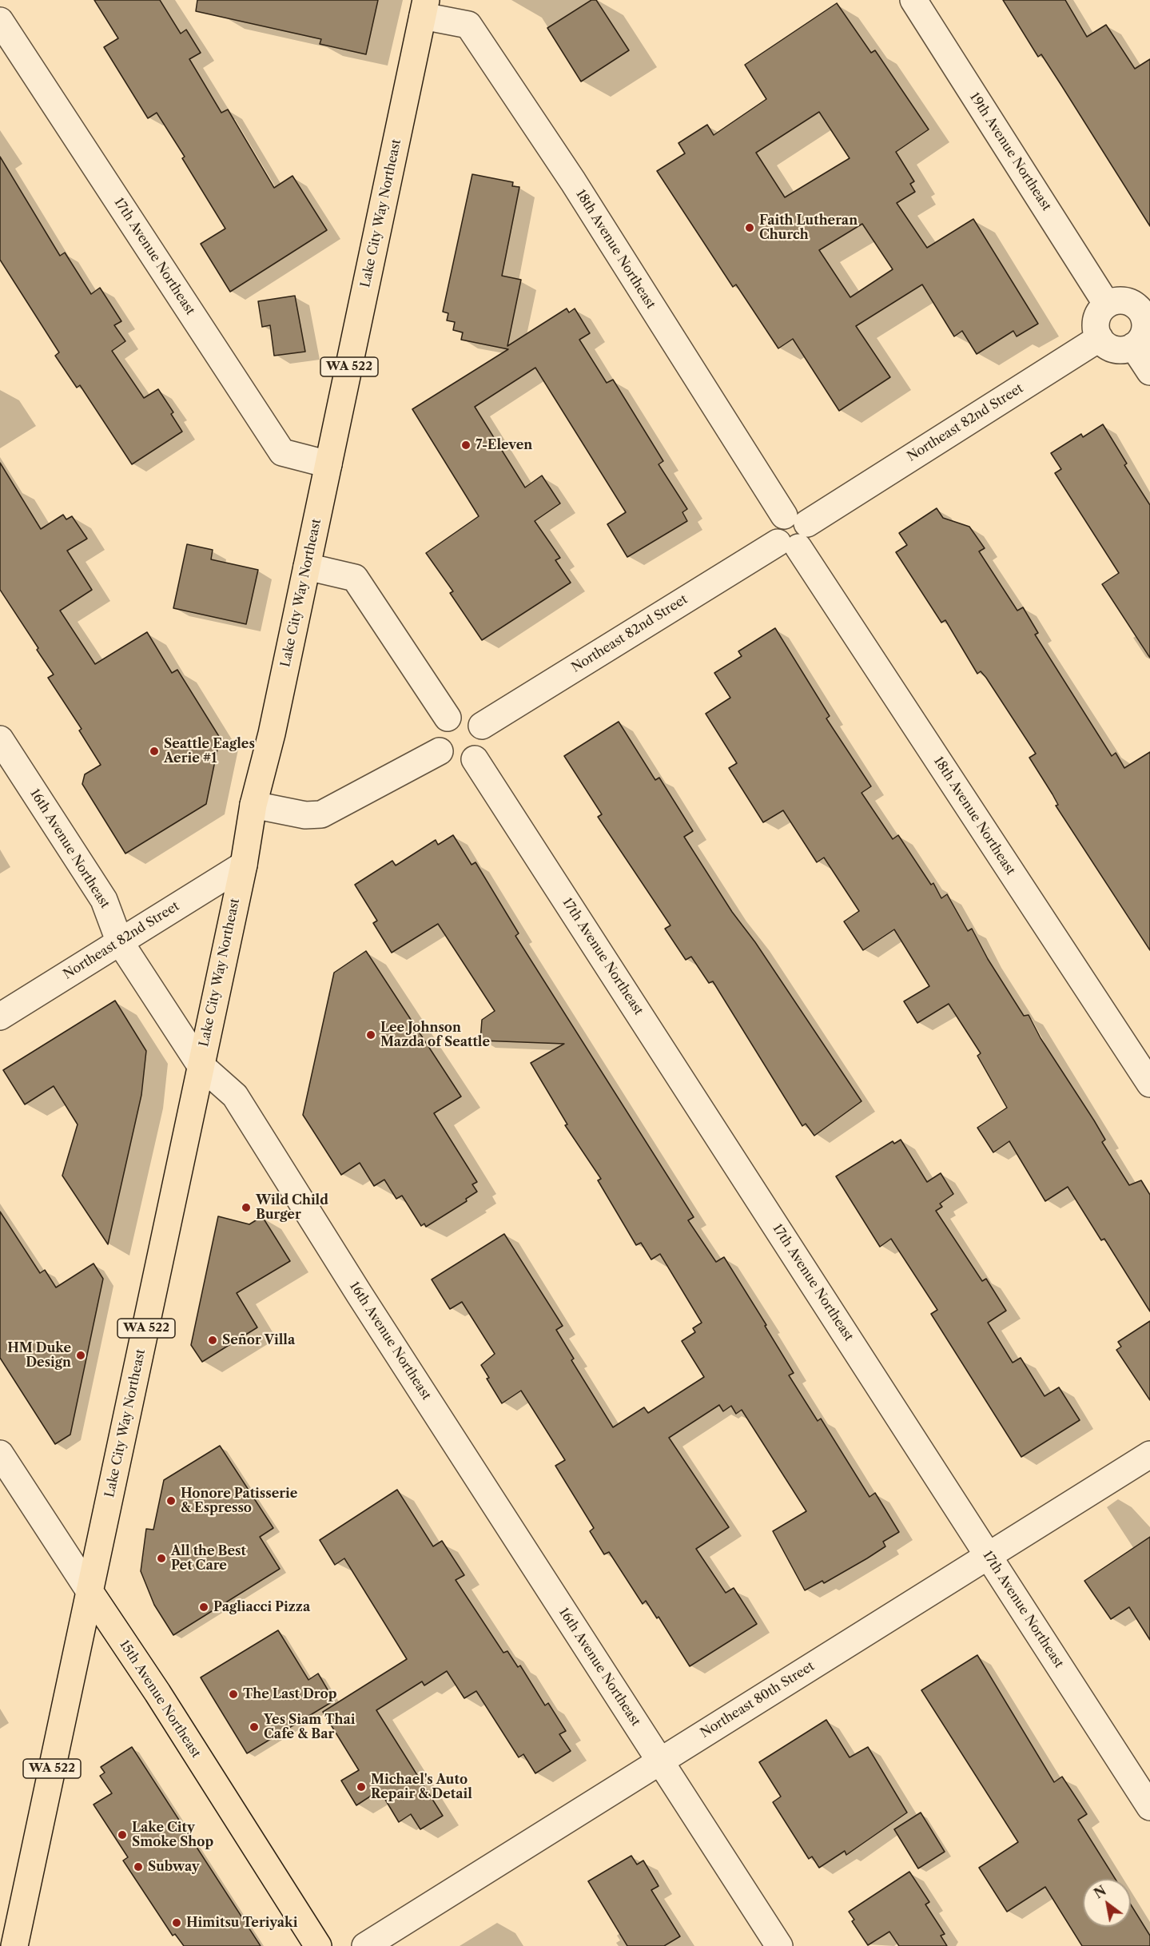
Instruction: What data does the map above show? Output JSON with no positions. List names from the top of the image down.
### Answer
{
  "streets": {
    "main road": ["Lake City Way Northeast", "WA 522", "15th Avenue Northeast"],
    "street": [
      "19th Avenue Northeast",
      "18th Avenue Northeast",
      "17th Avenue Northeast",
      "Northeast 82nd Street",
      "16th Avenue Northeast",
      "Northeast 80th Street"
    ]
  },
  "crossings": [
    ["19th Avenue Northeast", "Northeast 82nd Street"],
    ["Lake City Way Northeast", "18th Avenue Northeast"],
    ["Lake City Way Northeast", "17th Avenue Northeast"],
    ["Lake City Way Northeast", "Northeast 82nd Street"],
    ["Lake City Way Northeast", "16th Avenue Northeast"],
    ["Lake City Way Northeast", "15th Avenue Northeast"],
    ["18th Avenue Northeast", "Northeast 82nd Street"],
    ["17th Avenue Northeast", "Northeast 82nd Street"],
    ["17th Avenue Northeast", "Northeast 80th Street"],
    ["Northeast 82nd Street", "16th Avenue Northeast"],
    ["16th Avenue Northeast", "Northeast 80th Street"]
  ],
  "places": [
    "Faith Lutheran Church",
    "7-Eleven",
    "Seattle Eagles Aerie #1",
    "Lee Johnson Mazda of Seattle",
    "Wild Child Burger",
    "Señor Villa",
    "HM Duke Design",
    "Honore Patisserie & Espresso",
    "All the Best Pet Care",
    "Pagliacci Pizza",
    "The Last Drop",
    "Yes Siam Thai Cafe & Bar",
    "Michael's Auto Repair & Detail",
    "Lake City Smoke Shop",
    "Subway",
    "Himitsu Teriyaki"
  ],
  "north": "top left"
}
